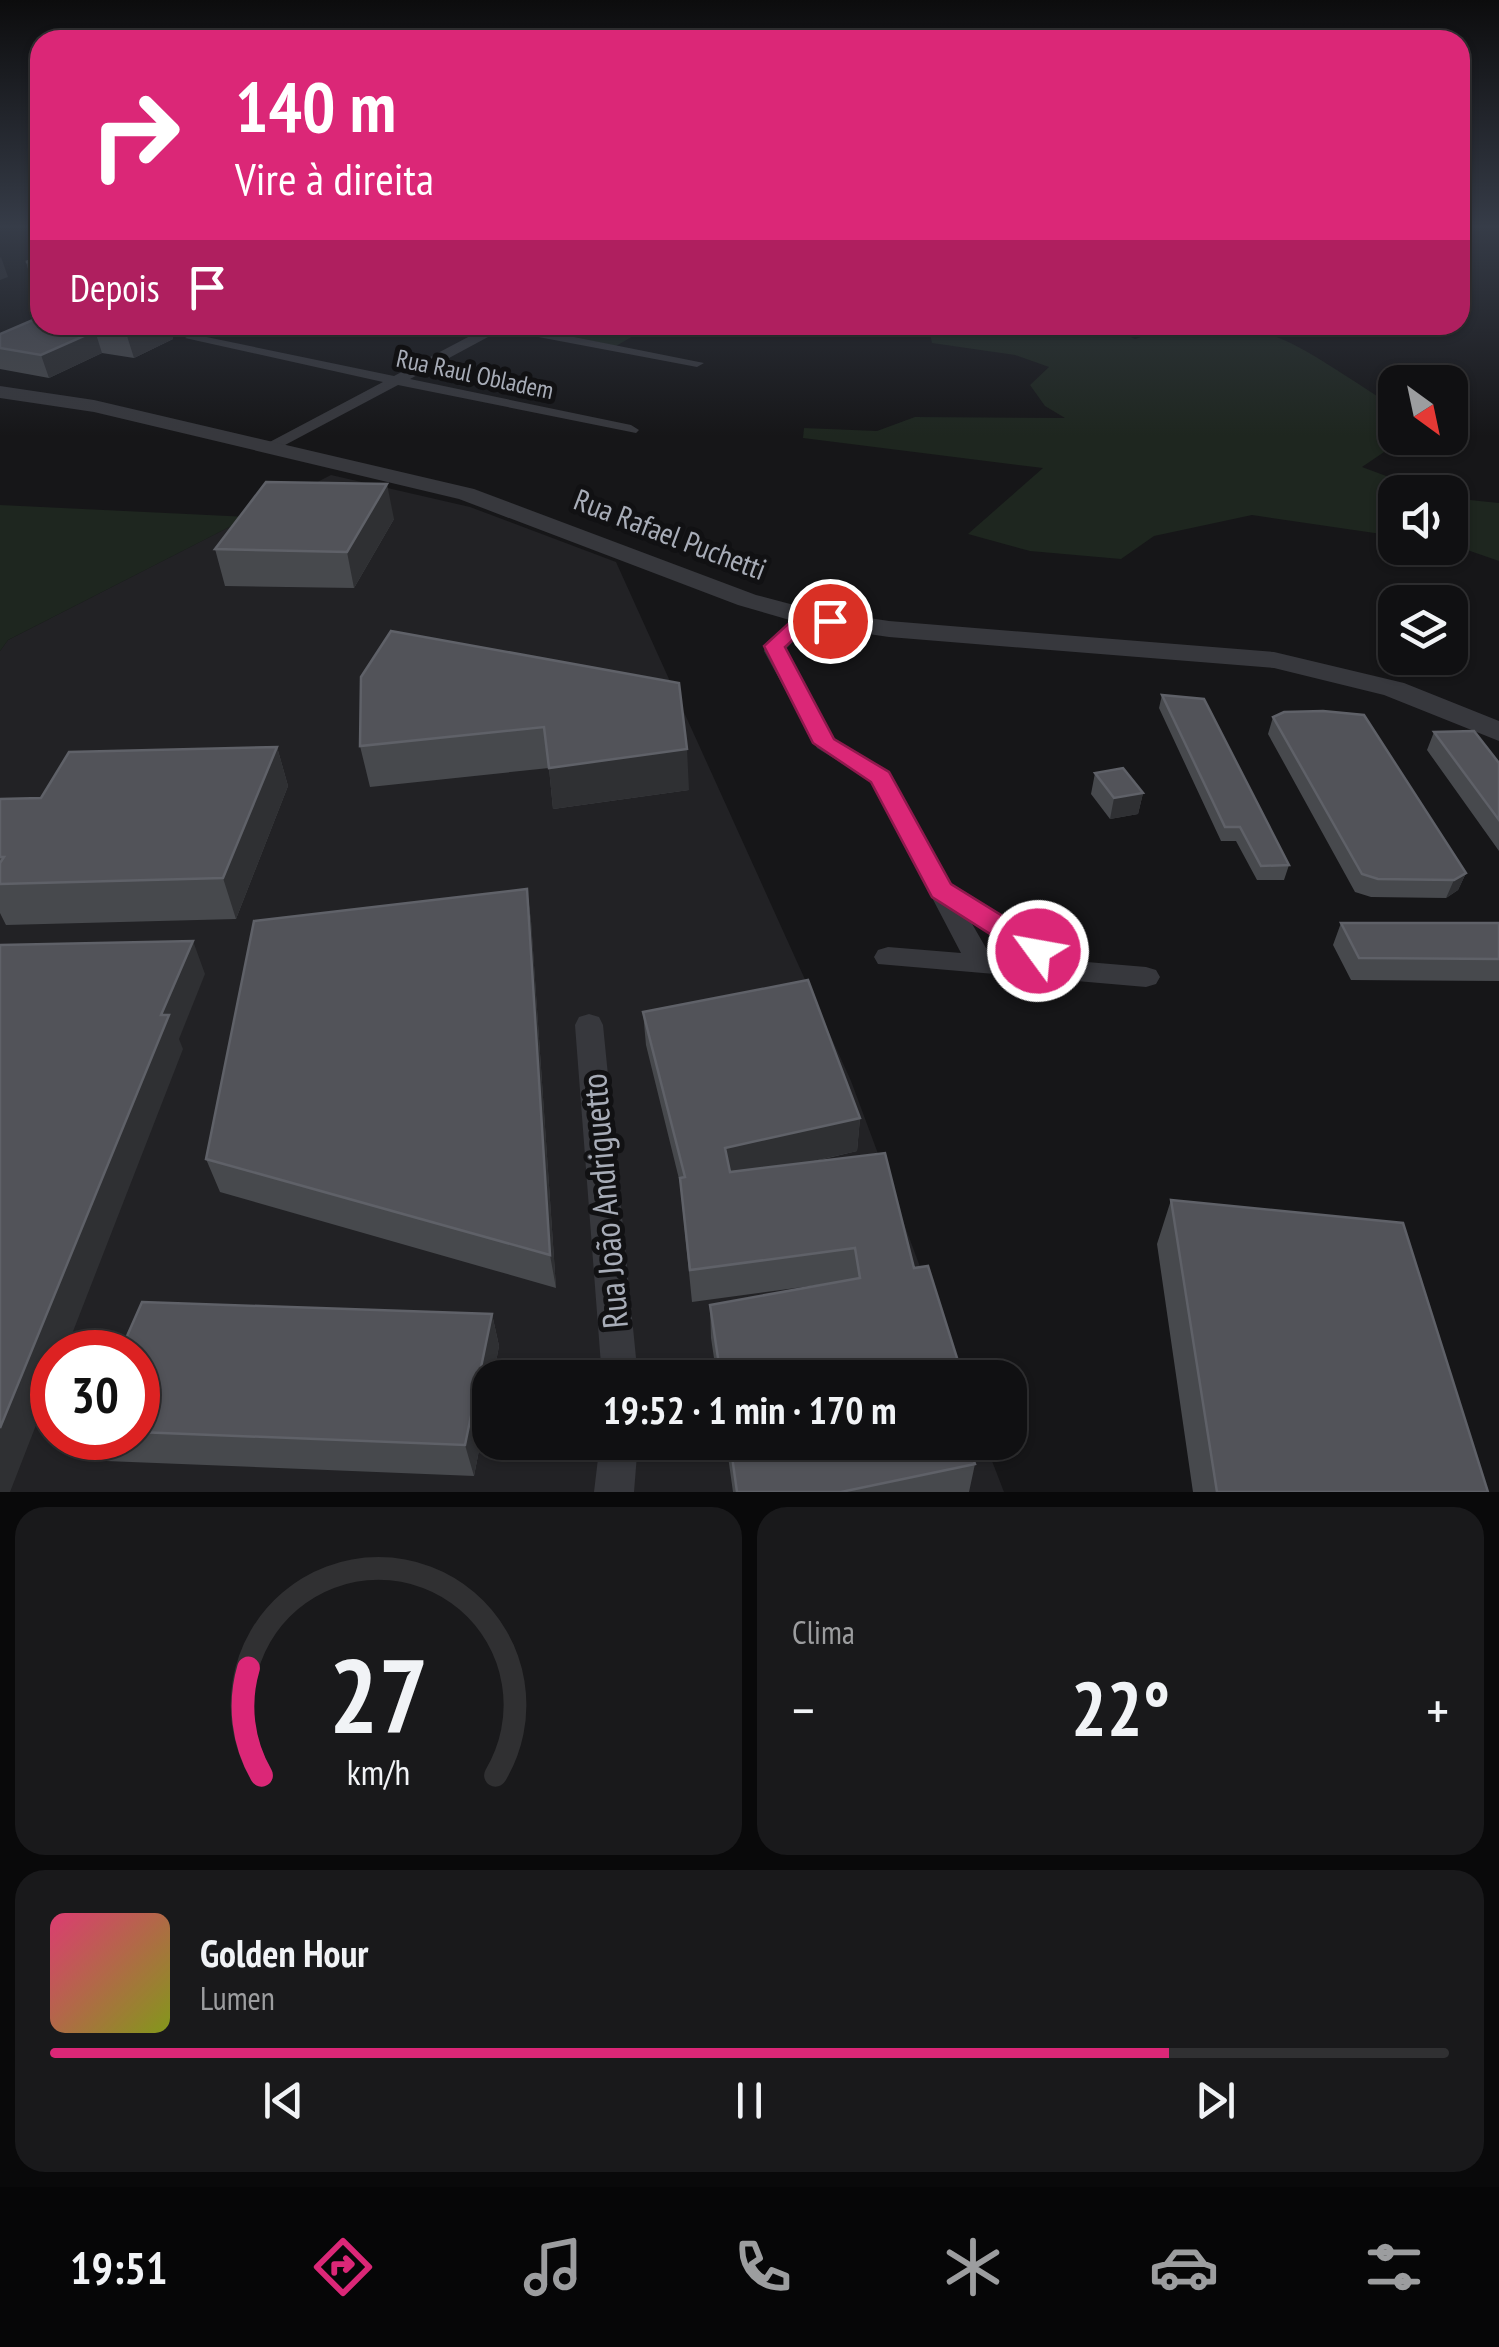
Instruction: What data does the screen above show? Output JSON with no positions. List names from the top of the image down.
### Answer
{
  "streets": {
    "street": ["Rua Raul Obladem", "Rua Rafael Puchetti", "Rua João Andriguetto"]
  },
  "north": "bottom right",
  "page": {
    "turn": ["140 m", "Vire à direita"],
    "then": "Depois",
    "limit": "30",
    "trip": "19:52 · 1 min · 170 m",
    "tile": "Clima",
    "heat": ["−", "22°", "+"],
    "song": ["Golden Hour", "Lumen"],
    "tabs": "19:51",
    "gauge": ["27", "km/h"]
  }
}
